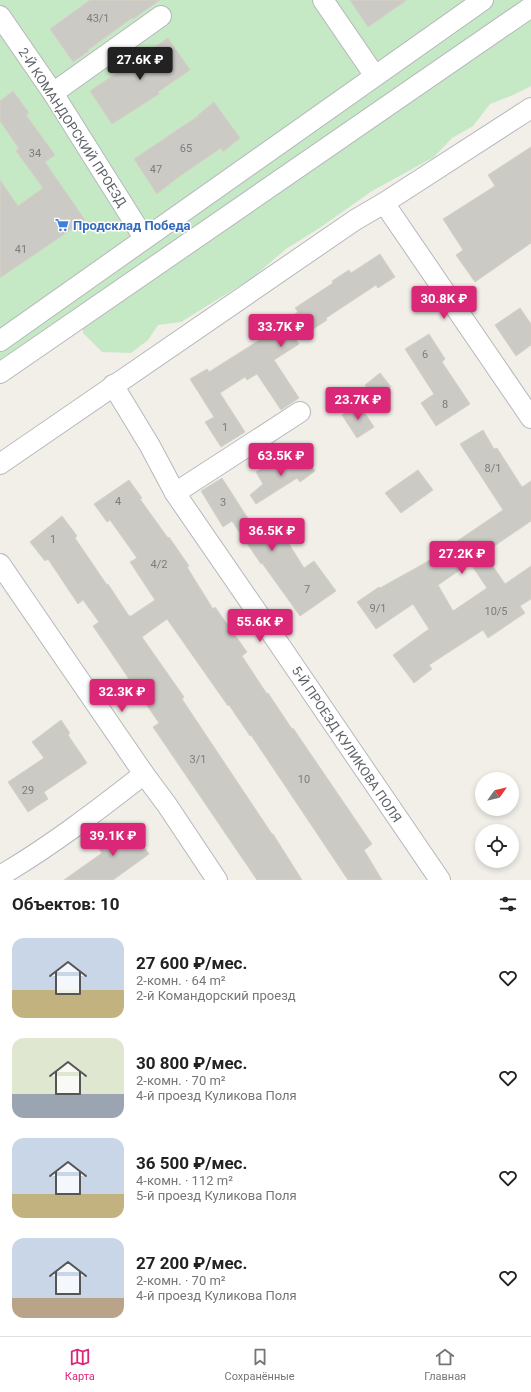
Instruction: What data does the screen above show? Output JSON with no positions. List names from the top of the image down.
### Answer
{
  "streets": {
    "street": ["2-Й КОМАНДОРСКИЙ ПРОЕЗД", "5-Й ПРОЕЗД КУЛИКОВА ПОЛЯ"]
  },
  "places": {
    "supermarket": ["Продсклад Победа"]
  },
  "house_numbers": [
    "43/1",
    "65",
    "34",
    "47",
    "41",
    "6",
    "8",
    "1",
    "8/1",
    "4",
    "3",
    "1",
    "4/2",
    "7",
    "9/1",
    "10/5",
    "3/1",
    "10",
    "29"
  ],
  "north": "top right",
  "page": {
    "price": [
      "27.6K ₽",
      "30.8K ₽",
      "33.7K ₽",
      "23.7K ₽",
      "63.5K ₽",
      "36.5K ₽",
      "27.2K ₽",
      "55.6K ₽",
      "32.3K ₽",
      "39.1K ₽"
    ],
    "heading": "Объектов: 10",
    "list": [
      {
        "name": "27 600 ₽/мес.",
        "note": "2-комн. · 64 m² · 2-й Командорский проезд"
      },
      {
        "name": "30 800 ₽/мес.",
        "note": "2-комн. · 70 m² · 4-й проезд Куликова Поля"
      },
      {
        "name": "36 500 ₽/мес.",
        "note": "4-комн. · 112 m² · 5-й проезд Куликова Поля"
      },
      {
        "name": "27 200 ₽/мес.",
        "note": "2-комн. · 70 m² · 4-й проезд Куликова Поля"
      }
    ],
    "tabs": ["Карта", "Сохранённые", "Главная"]
  }
}
